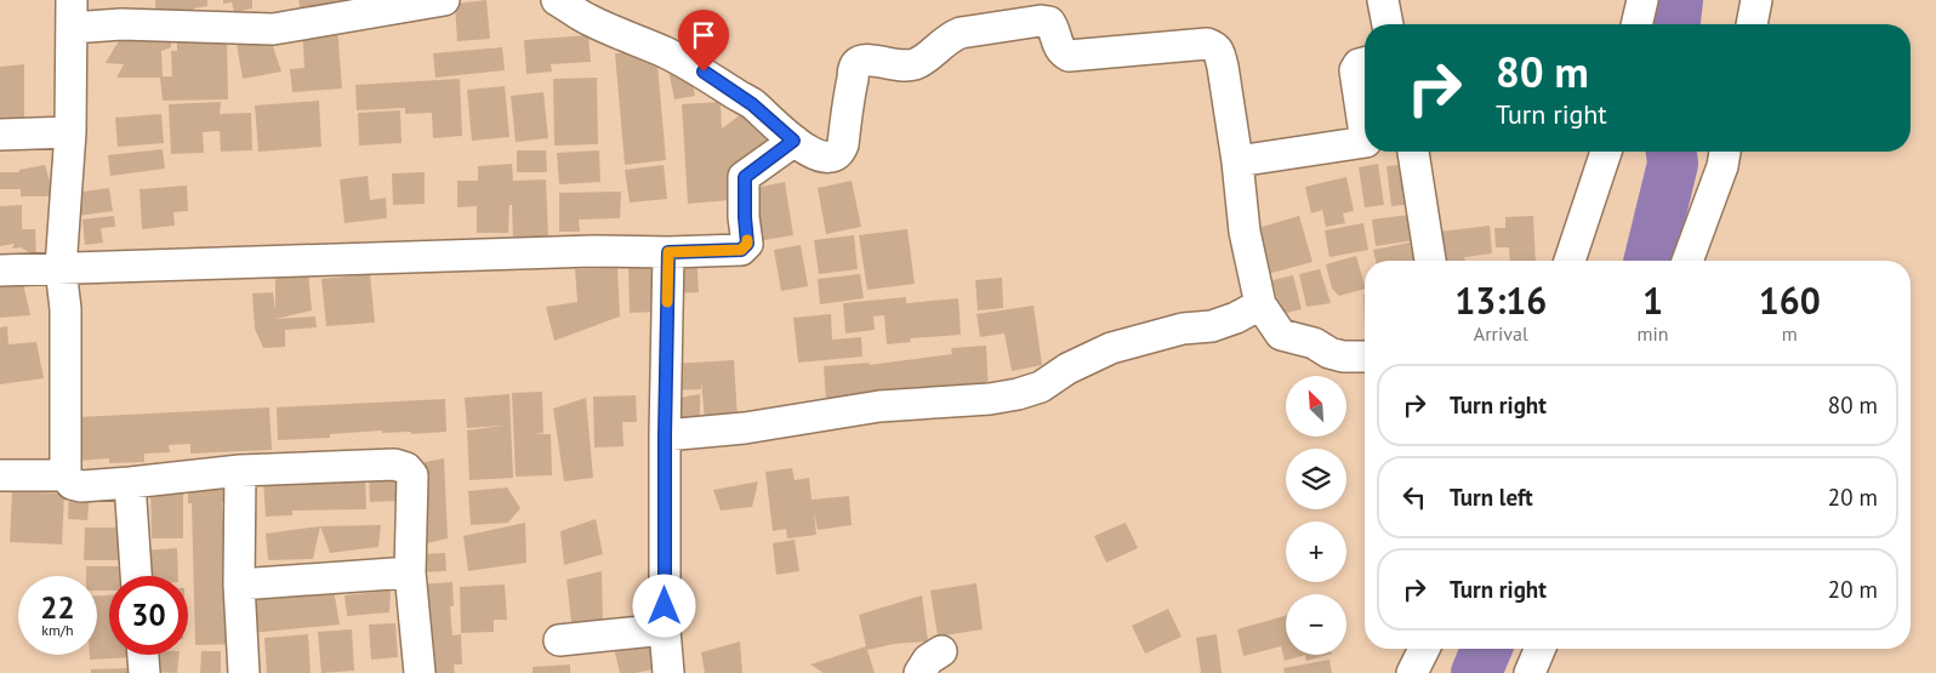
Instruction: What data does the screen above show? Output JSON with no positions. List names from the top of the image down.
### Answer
{
  "north": "top left",
  "page": {
    "turn": ["80 m", "Turn right"],
    "eta": [
      "13:16",
      "Arrival",
      "1",
      "min",
      "160",
      "m"
    ],
    "list": [
      {
        "name": "Turn right",
        "value": "80 m"
      },
      {
        "name": "Turn left",
        "value": "20 m"
      },
      {
        "name": "Turn right",
        "value": "20 m"
      }
    ],
    "map_buttons": ["+", "−"],
    "speed": "22 km/h",
    "limit": "30"
  }
}
